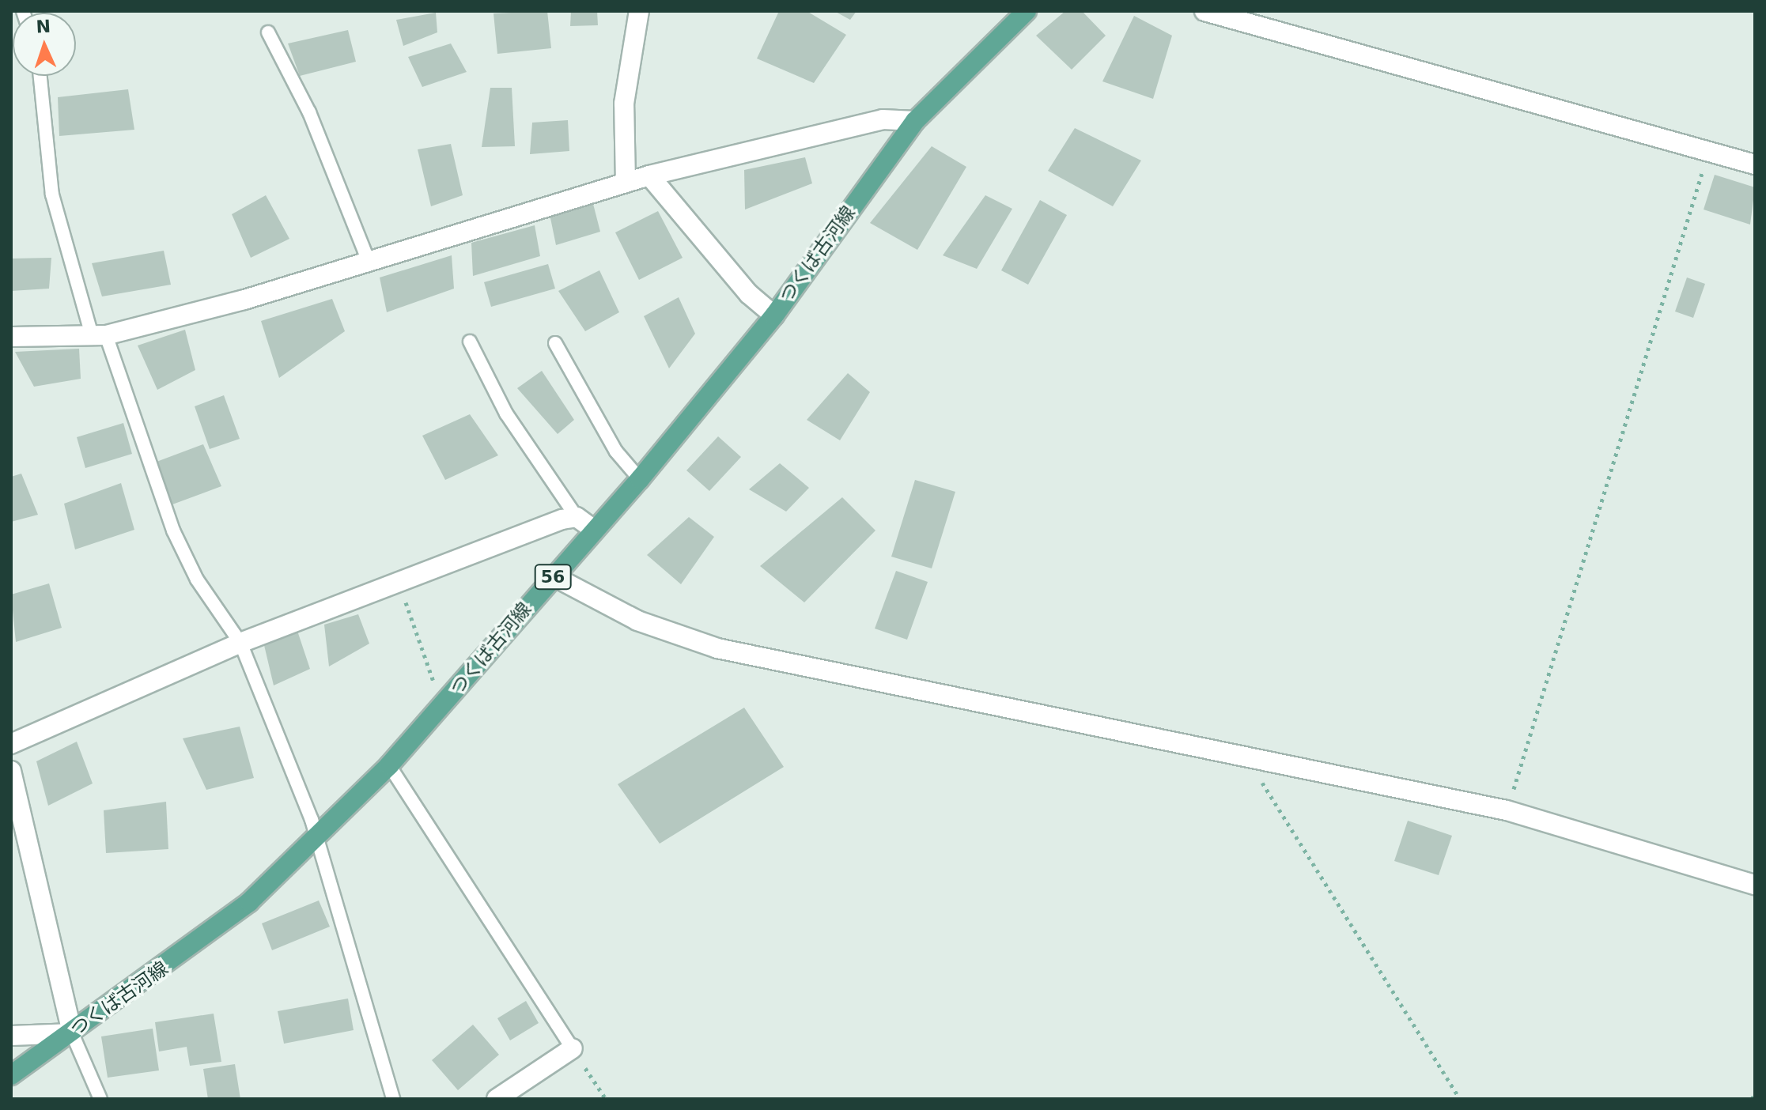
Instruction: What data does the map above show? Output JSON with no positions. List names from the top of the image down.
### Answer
{
  "streets": {
    "main road": ["つくば古河線", "56"]
  },
  "north": "top"
}
